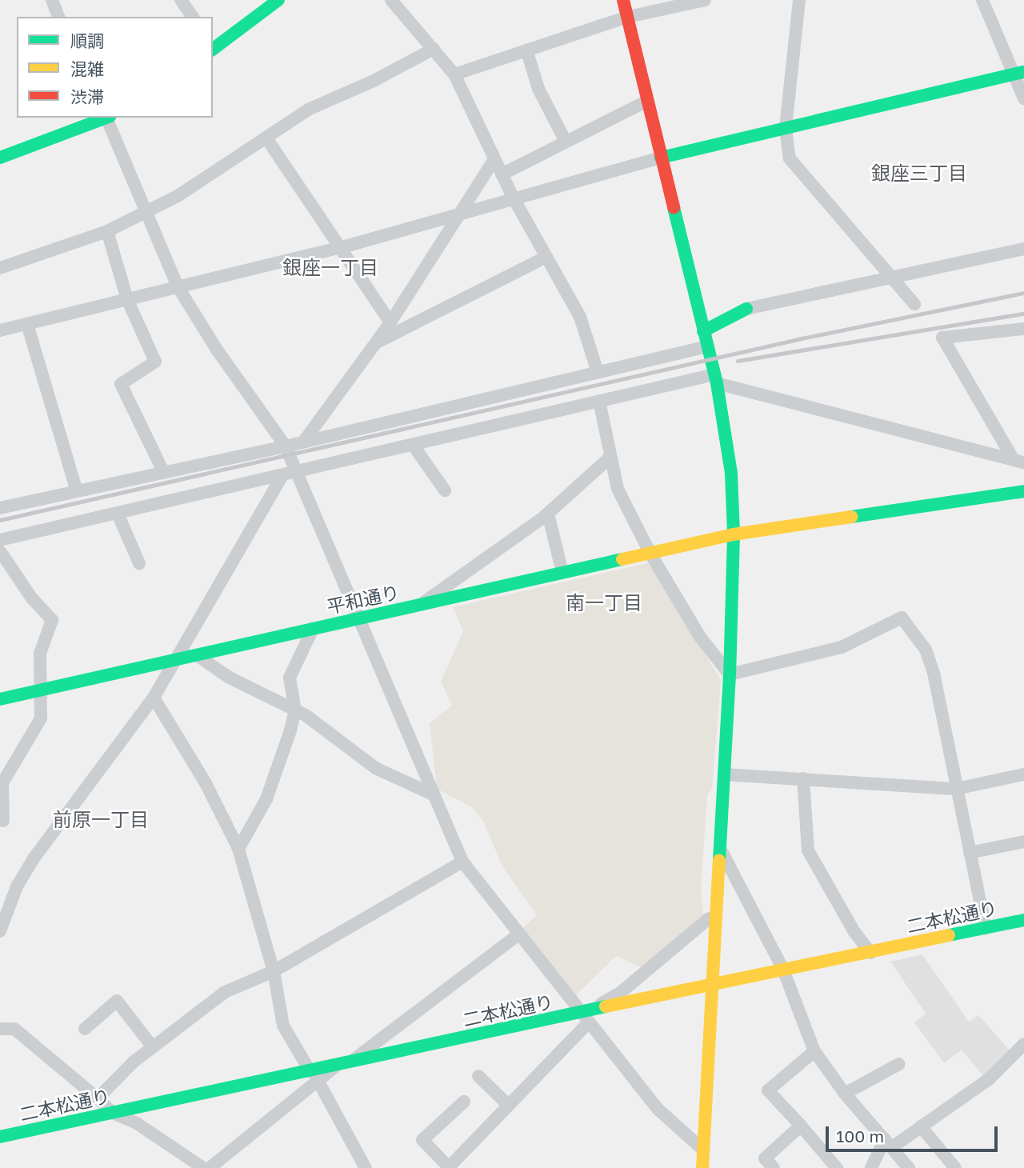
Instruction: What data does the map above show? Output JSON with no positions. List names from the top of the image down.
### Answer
{
  "streets": {
    "street": ["平和通り", "二本松通り"]
  },
  "districts": [
    "銀座三丁目",
    "銀座一丁目",
    "南一丁目",
    "前原一丁目"
  ],
  "legend": ["順調", "混雑", "渋滞"],
  "scale_bar": "100 m"
}
